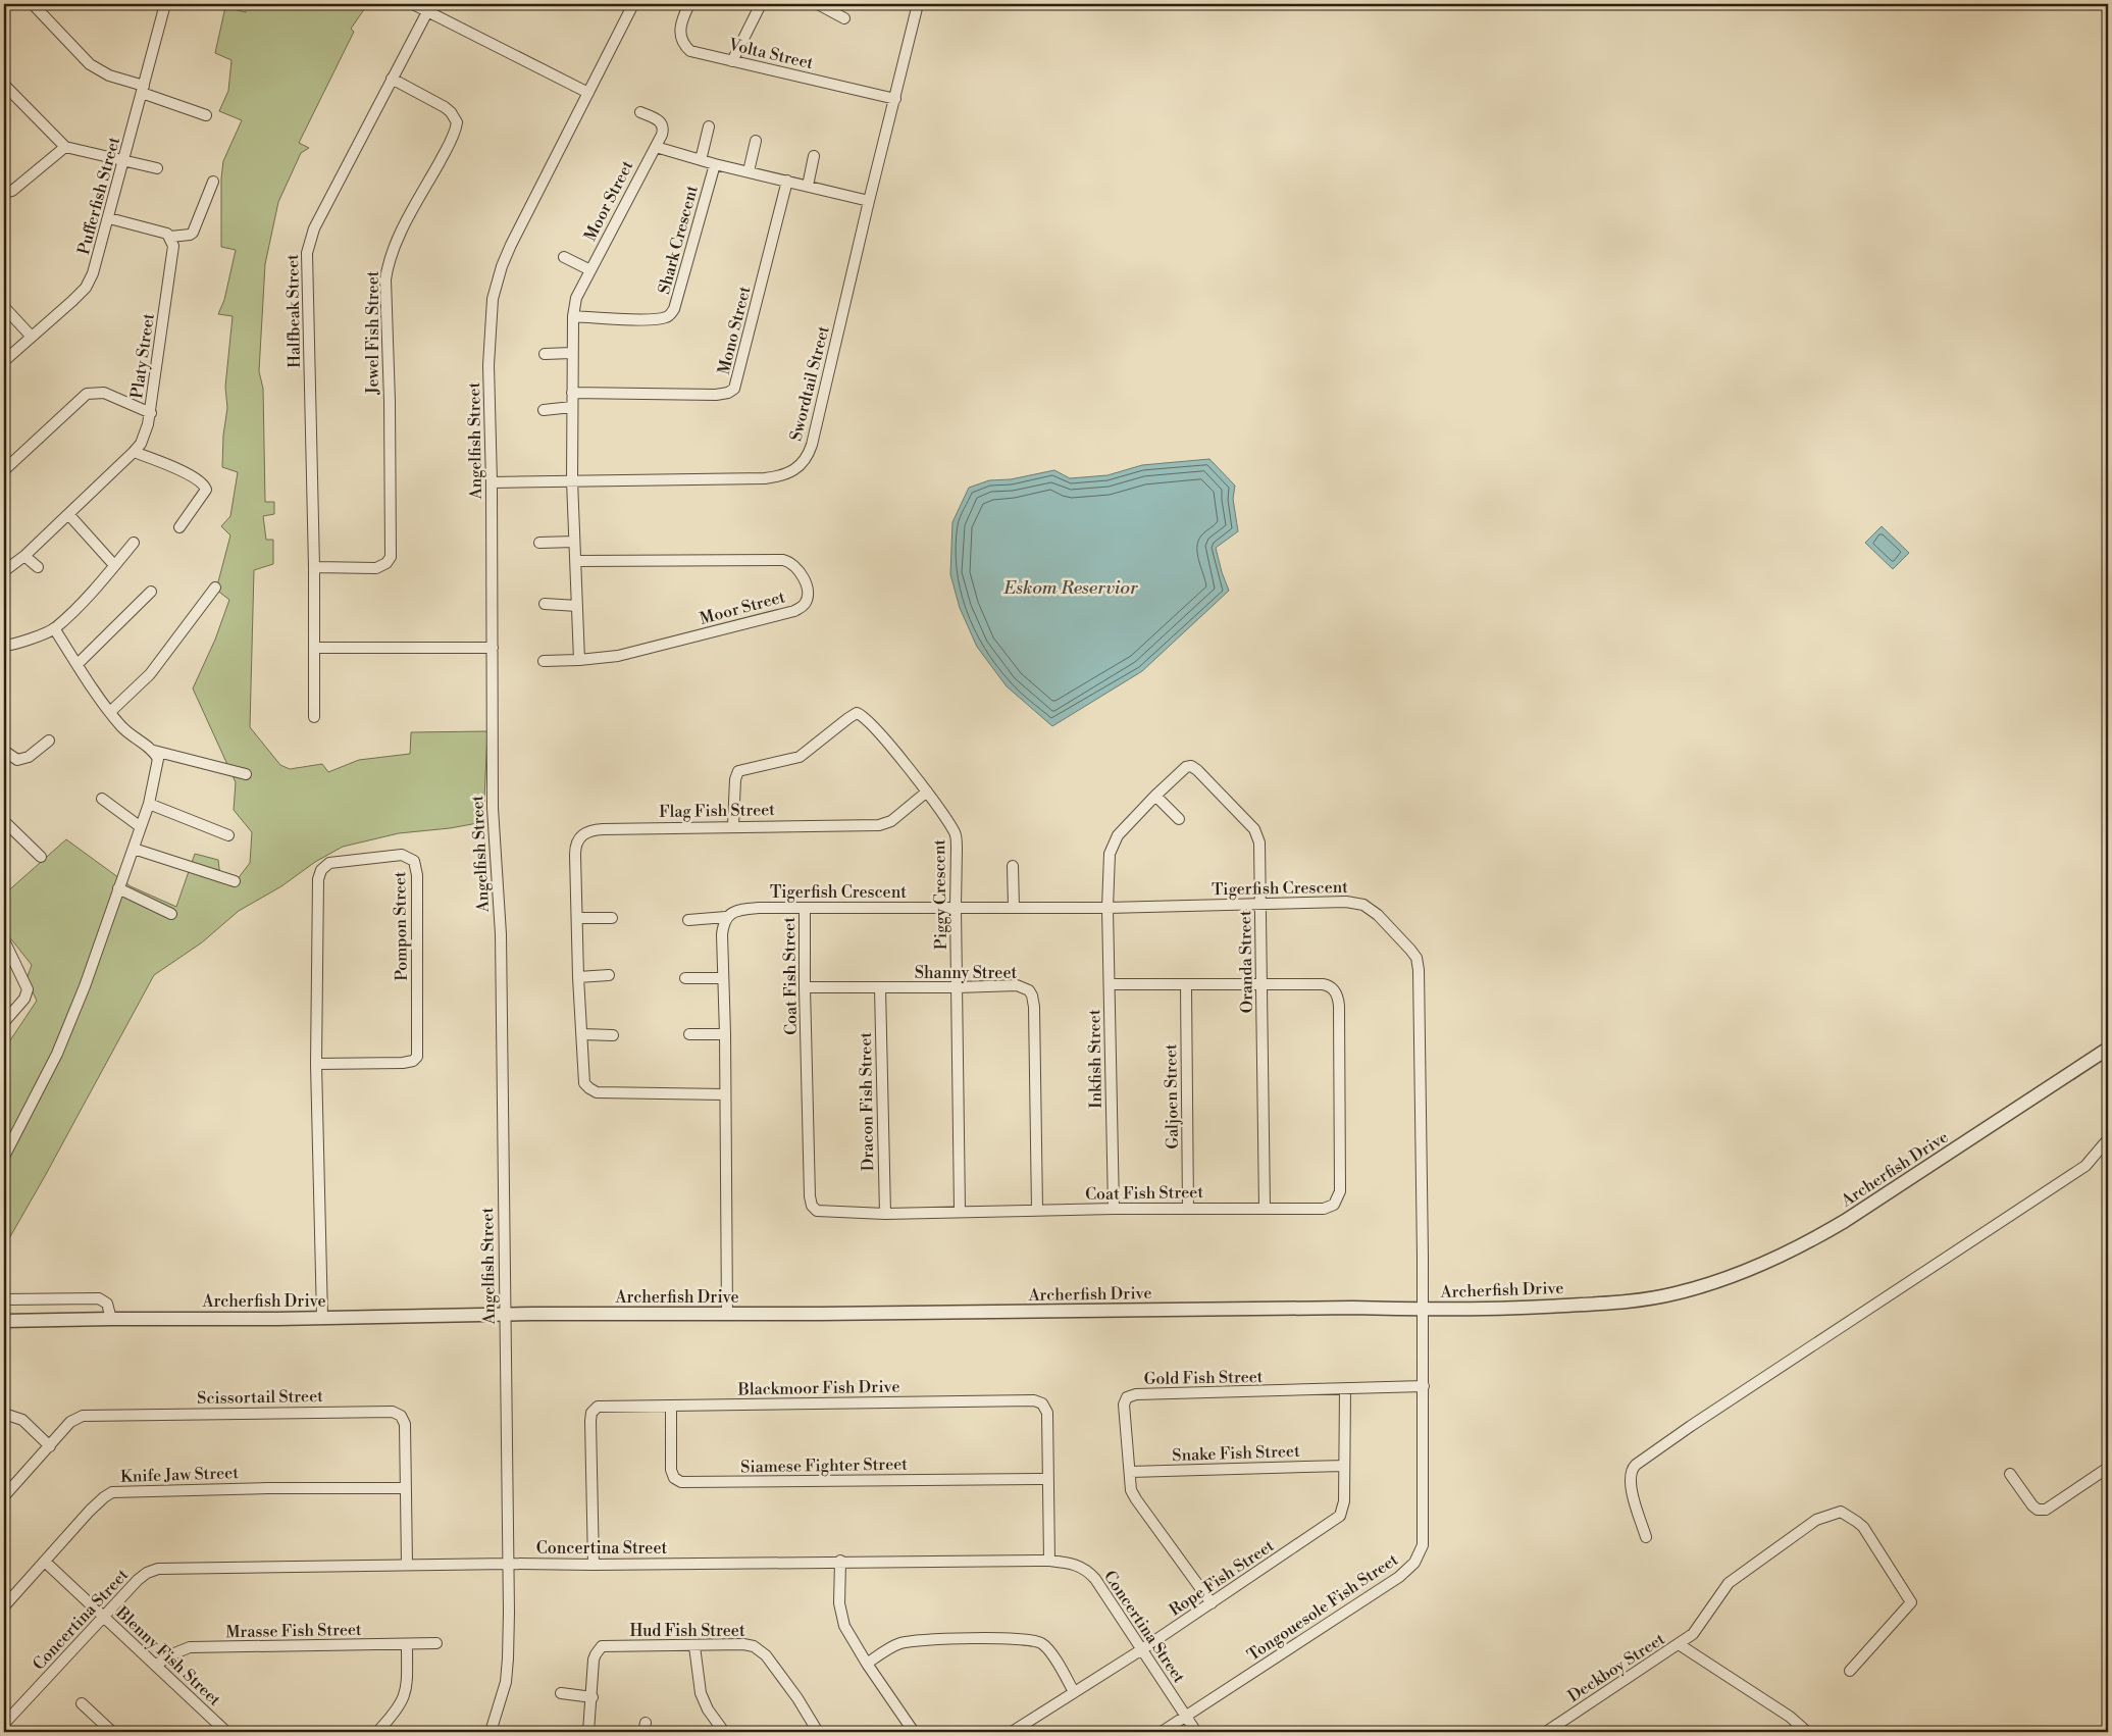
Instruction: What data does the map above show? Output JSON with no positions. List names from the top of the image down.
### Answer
{
  "streets": {
    "street": [
      "Volta Street",
      "Pufferfish Street",
      "Moor Street",
      "Shark Crescent",
      "Halfbeak Street",
      "Mono Street",
      "Jewel Fish Street",
      "Platy Street",
      "Swordtail Street",
      "Angelfish Street",
      "Flag Fish Street",
      "Tigerfish Crescent",
      "Piggy Crescent",
      "Pompon Street",
      "Oranda Street",
      "Shanny Street",
      "Coat Fish Street",
      "Inkfish Street",
      "Galjoen Street",
      "Dracon Fish Street",
      "Archerfish Drive",
      "Gold Fish Street",
      "Blackmoor Fish Drive",
      "Scissortail Street",
      "Snake Fish Street",
      "Siamese Fighter Street",
      "Knife Jaw Street",
      "Concertina Street",
      "Rope Fish Street",
      "Tongouesole Fish Street",
      "Mrasse Fish Street",
      "Hud Fish Street",
      "Blenny Fish Street",
      "Deckboy Street"
    ]
  },
  "crossings": [
    ["Volta Street", "Swordtail Street"],
    ["Moor Street", "Shark Crescent"],
    ["Moor Street", "Mono Street"],
    ["Moor Street", "Swordtail Street"],
    ["Halfbeak Street", "Jewel Fish Street"],
    ["Swordtail Street", "Angelfish Street"],
    ["Angelfish Street", "Archerfish Drive"],
    ["Angelfish Street", "Concertina Street"],
    ["Flag Fish Street", "Piggy Crescent"],
    ["Tigerfish Crescent", "Piggy Crescent"],
    ["Tigerfish Crescent", "Oranda Street"],
    ["Tigerfish Crescent", "Coat Fish Street"],
    ["Tigerfish Crescent", "Inkfish Street"],
    ["Tigerfish Crescent", "Archerfish Drive"],
    ["Tigerfish Crescent", "Tongouesole Fish Street"],
    ["Piggy Crescent", "Shanny Street"],
    ["Piggy Crescent", "Coat Fish Street"],
    ["Pompon Street", "Archerfish Drive"],
    ["Oranda Street", "Coat Fish Street"],
    ["Oranda Street", "Inkfish Street"],
    ["Shanny Street", "Coat Fish Street"],
    ["Shanny Street", "Dracon Fish Street"],
    ["Coat Fish Street", "Inkfish Street"],
    ["Coat Fish Street", "Galjoen Street"],
    ["Coat Fish Street", "Dracon Fish Street"],
    ["Archerfish Drive", "Tongouesole Fish Street"],
    ["Gold Fish Street", "Snake Fish Street"],
    ["Gold Fish Street", "Rope Fish Street"],
    ["Gold Fish Street", "Tongouesole Fish Street"],
    ["Blackmoor Fish Drive", "Siamese Fighter Street"],
    ["Blackmoor Fish Drive", "Concertina Street"],
    ["Scissortail Street", "Knife Jaw Street"],
    ["Scissortail Street", "Concertina Street"],
    ["Snake Fish Street", "Rope Fish Street"],
    ["Knife Jaw Street", "Blenny Fish Street"],
    ["Concertina Street", "Rope Fish Street"],
    ["Concertina Street", "Tongouesole Fish Street"],
    ["Concertina Street", "Blenny Fish Street"],
    ["Mrasse Fish Street", "Blenny Fish Street"]
  ],
  "water": ["Eskom Reservior"]
}
